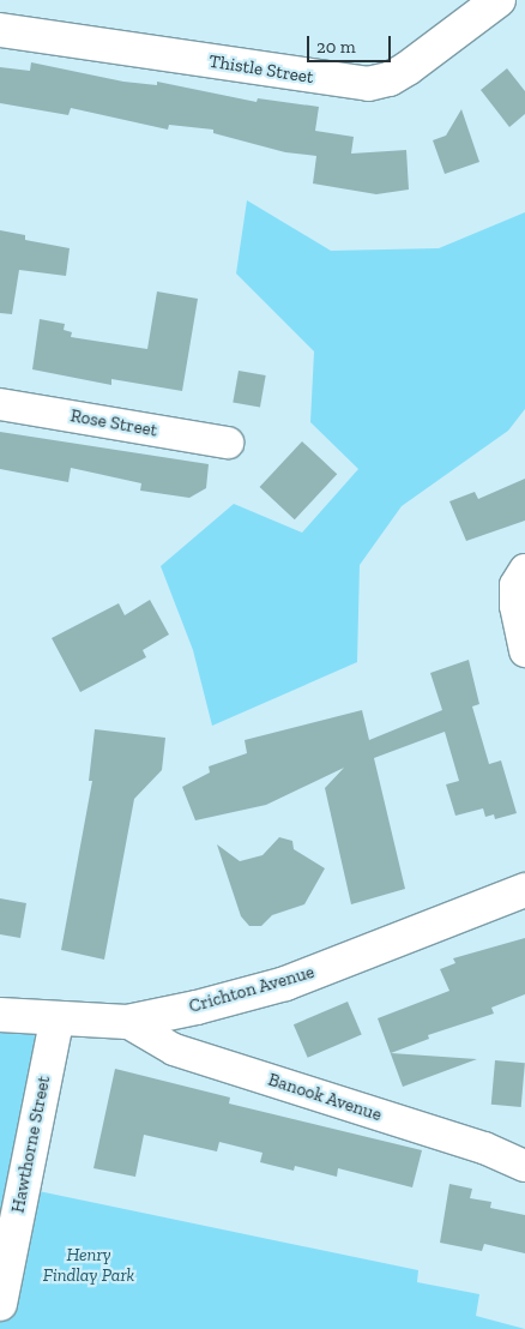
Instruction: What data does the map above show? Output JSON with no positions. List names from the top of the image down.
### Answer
{
  "streets": {
    "street": [
      "Thistle Street",
      "Rose Street",
      "Crichton Avenue",
      "Banook Avenue",
      "Hawthorne Street"
    ]
  },
  "crossings": [
    ["Crichton Avenue", "Banook Avenue"],
    ["Crichton Avenue", "Hawthorne Street"]
  ],
  "parks": ["Henry Findlay Park"],
  "scale_bar": "20 m"
}
